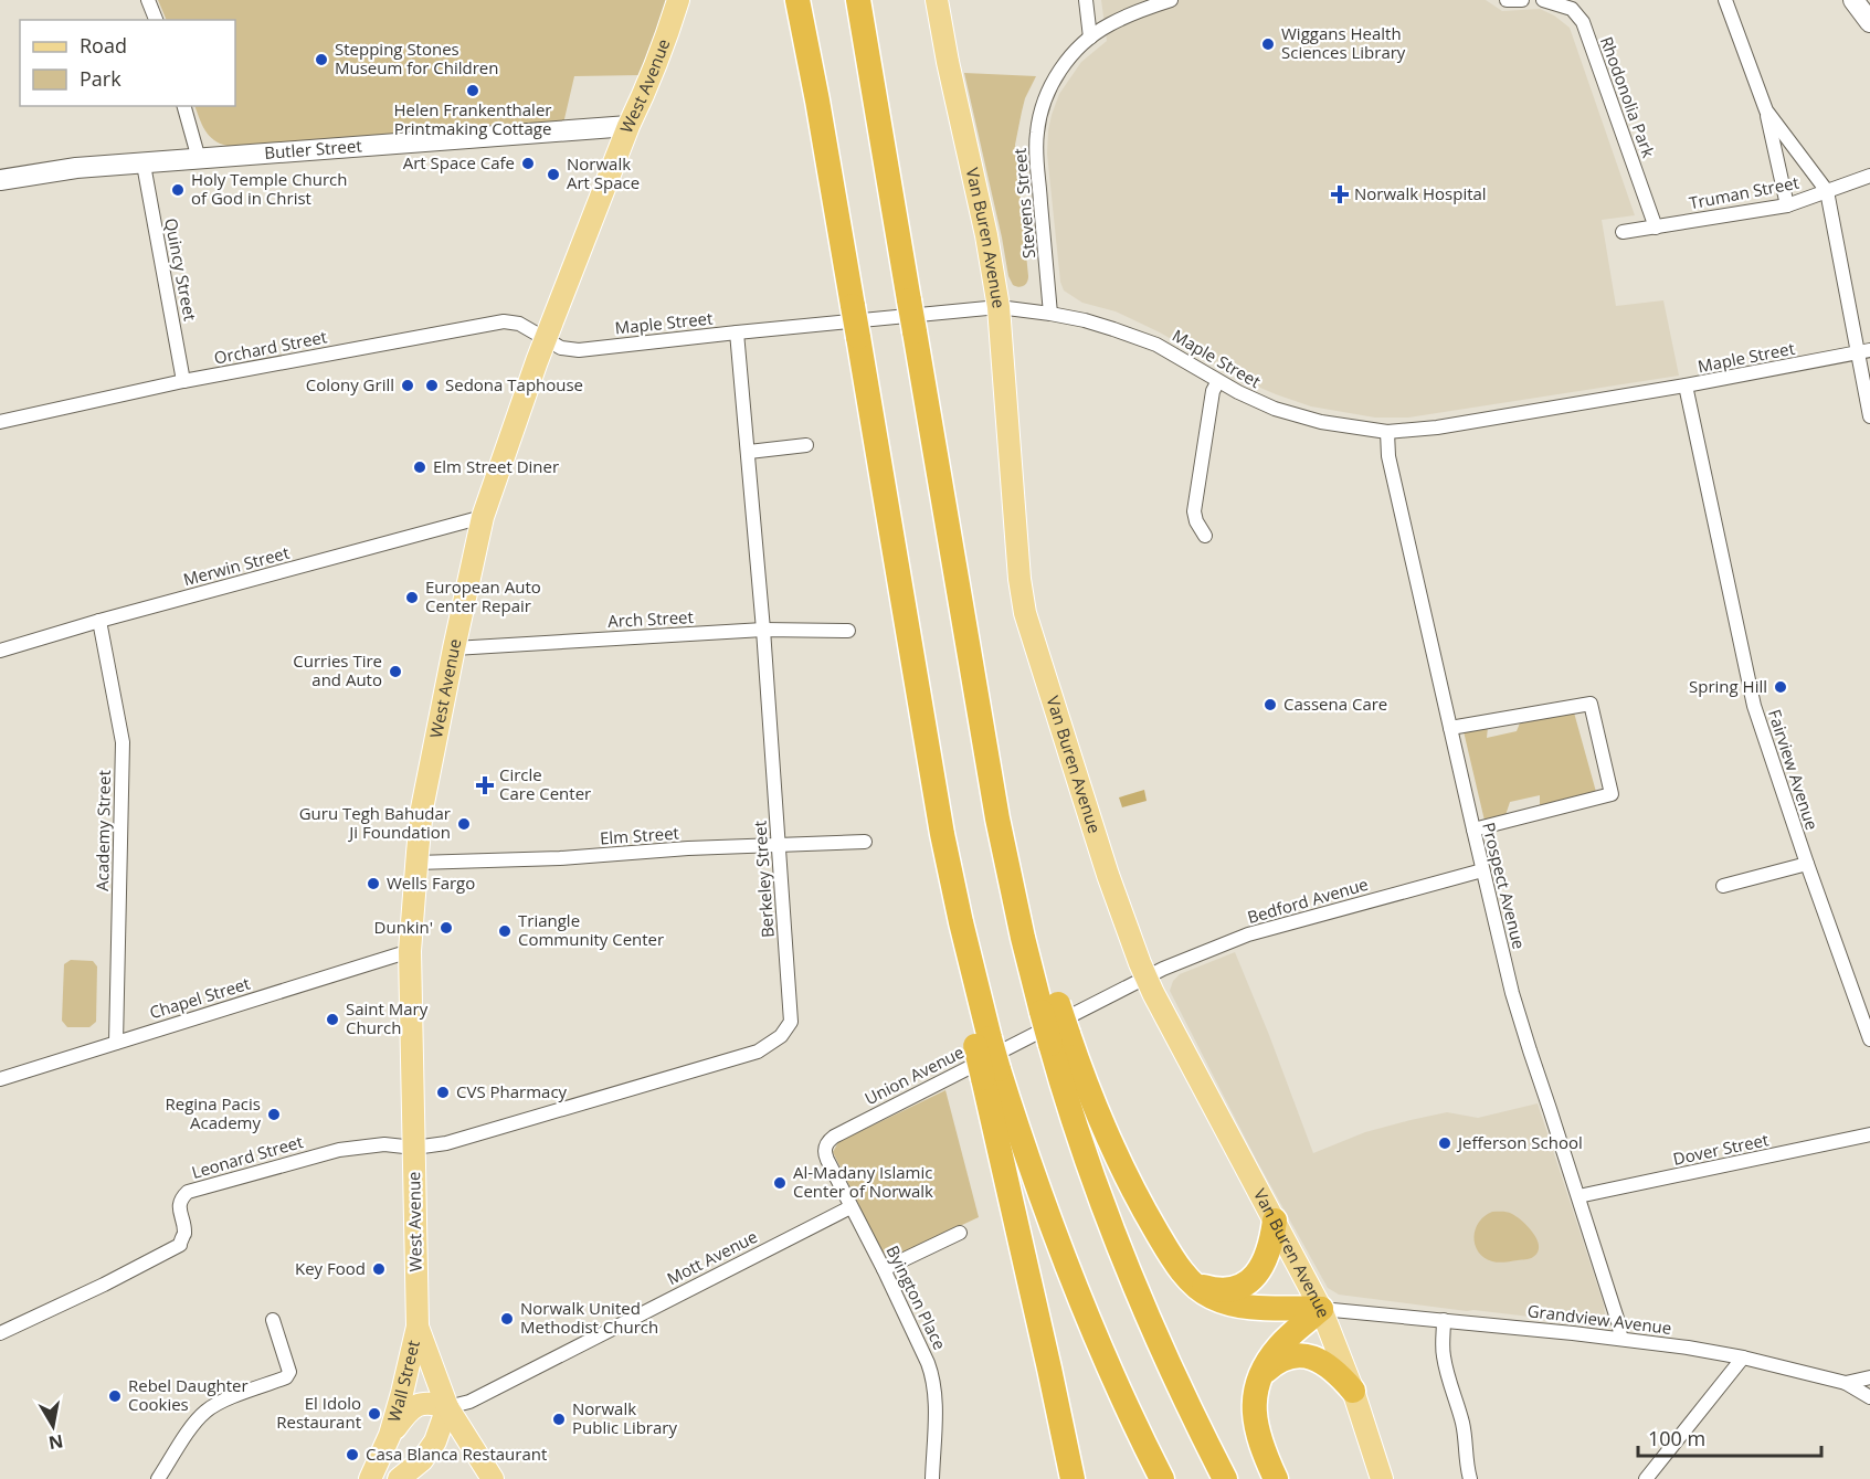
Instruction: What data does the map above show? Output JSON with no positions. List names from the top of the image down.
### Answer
{
  "streets": {
    "main road": [
      "West Avenue",
      "Butler Street",
      "Van Buren Avenue",
      "Wall Street"
    ],
    "street": [
      "Rhodonolia Park",
      "Truman Street",
      "Stevens Street",
      "Quincy Street",
      "Maple Street",
      "Orchard Street",
      "Merwin Street",
      "Arch Street",
      "Fairview Avenue",
      "Academy Street",
      "Elm Street",
      "Berkeley Street",
      "Prospect Avenue",
      "Bedford Avenue",
      "Chapel Street",
      "Union Avenue",
      "Dover Street",
      "Leonard Street",
      "Mott Avenue",
      "Byington Place",
      "Grandview Avenue"
    ]
  },
  "crossings": [
    ["West Avenue", "Butler Street"],
    ["West Avenue", "Maple Street"],
    ["West Avenue", "Orchard Street"],
    ["West Avenue", "Merwin Street"],
    ["West Avenue", "Arch Street"],
    ["West Avenue", "Elm Street"],
    ["West Avenue", "Berkeley Street"],
    ["West Avenue", "Chapel Street"],
    ["West Avenue", "Leonard Street"],
    ["West Avenue", "Mott Avenue"],
    ["West Avenue", "Wall Street"],
    ["Rhodonolia Park", "Truman Street"],
    ["Butler Street", "Quincy Street"],
    ["Stevens Street", "Maple Street"],
    ["Van Buren Avenue", "Maple Street"],
    ["Van Buren Avenue", "Bedford Avenue"],
    ["Van Buren Avenue", "Grandview Avenue"],
    ["Quincy Street", "Orchard Street"],
    ["Maple Street", "Orchard Street"],
    ["Maple Street", "Fairview Avenue"],
    ["Maple Street", "Berkeley Street"],
    ["Maple Street", "Prospect Avenue"],
    ["Merwin Street", "Academy Street"],
    ["Arch Street", "Berkeley Street"],
    ["Academy Street", "Chapel Street"],
    ["Elm Street", "Berkeley Street"],
    ["Berkeley Street", "Leonard Street"],
    ["Prospect Avenue", "Bedford Avenue"],
    ["Prospect Avenue", "Dover Street"],
    ["Prospect Avenue", "Grandview Avenue"],
    ["Bedford Avenue", "Union Avenue"],
    ["Union Avenue", "Byington Place"],
    ["Mott Avenue", "Byington Place"],
    ["Mott Avenue", "Wall Street"]
  ],
  "places": {
    "other": [
      "Wiggans Health Sciences Library",
      "Stepping Stones Museum for Children",
      "Helen Frankenthaler Printmaking Cottage",
      "Art Space Cafe",
      "Norwalk Art Space",
      "Holy Temple Church of God in Christ",
      "Colony Grill",
      "Sedona Taphouse",
      "Elm Street Diner",
      "European Auto Center Repair",
      "Curries Tire and Auto",
      "Spring Hill",
      "Cassena Care",
      "Guru Tegh Bahudar Ji Foundation",
      "Wells Fargo",
      "Dunkin'",
      "Triangle Community Center",
      "Saint Mary Church",
      "CVS Pharmacy",
      "Regina Pacis Academy",
      "Jefferson School",
      "Al-Madany Islamic Center of Norwalk",
      "Key Food",
      "Norwalk United Methodist Church",
      "Rebel Daughter Cookies",
      "El Idolo Restaurant",
      "Norwalk Public Library",
      "Casa Blanca Restaurant"
    ],
    "health": ["Norwalk Hospital", "Circle Care Center"]
  },
  "legend": ["Road", "Park"],
  "scale_bar": "100 m",
  "north": "bottom"
}
